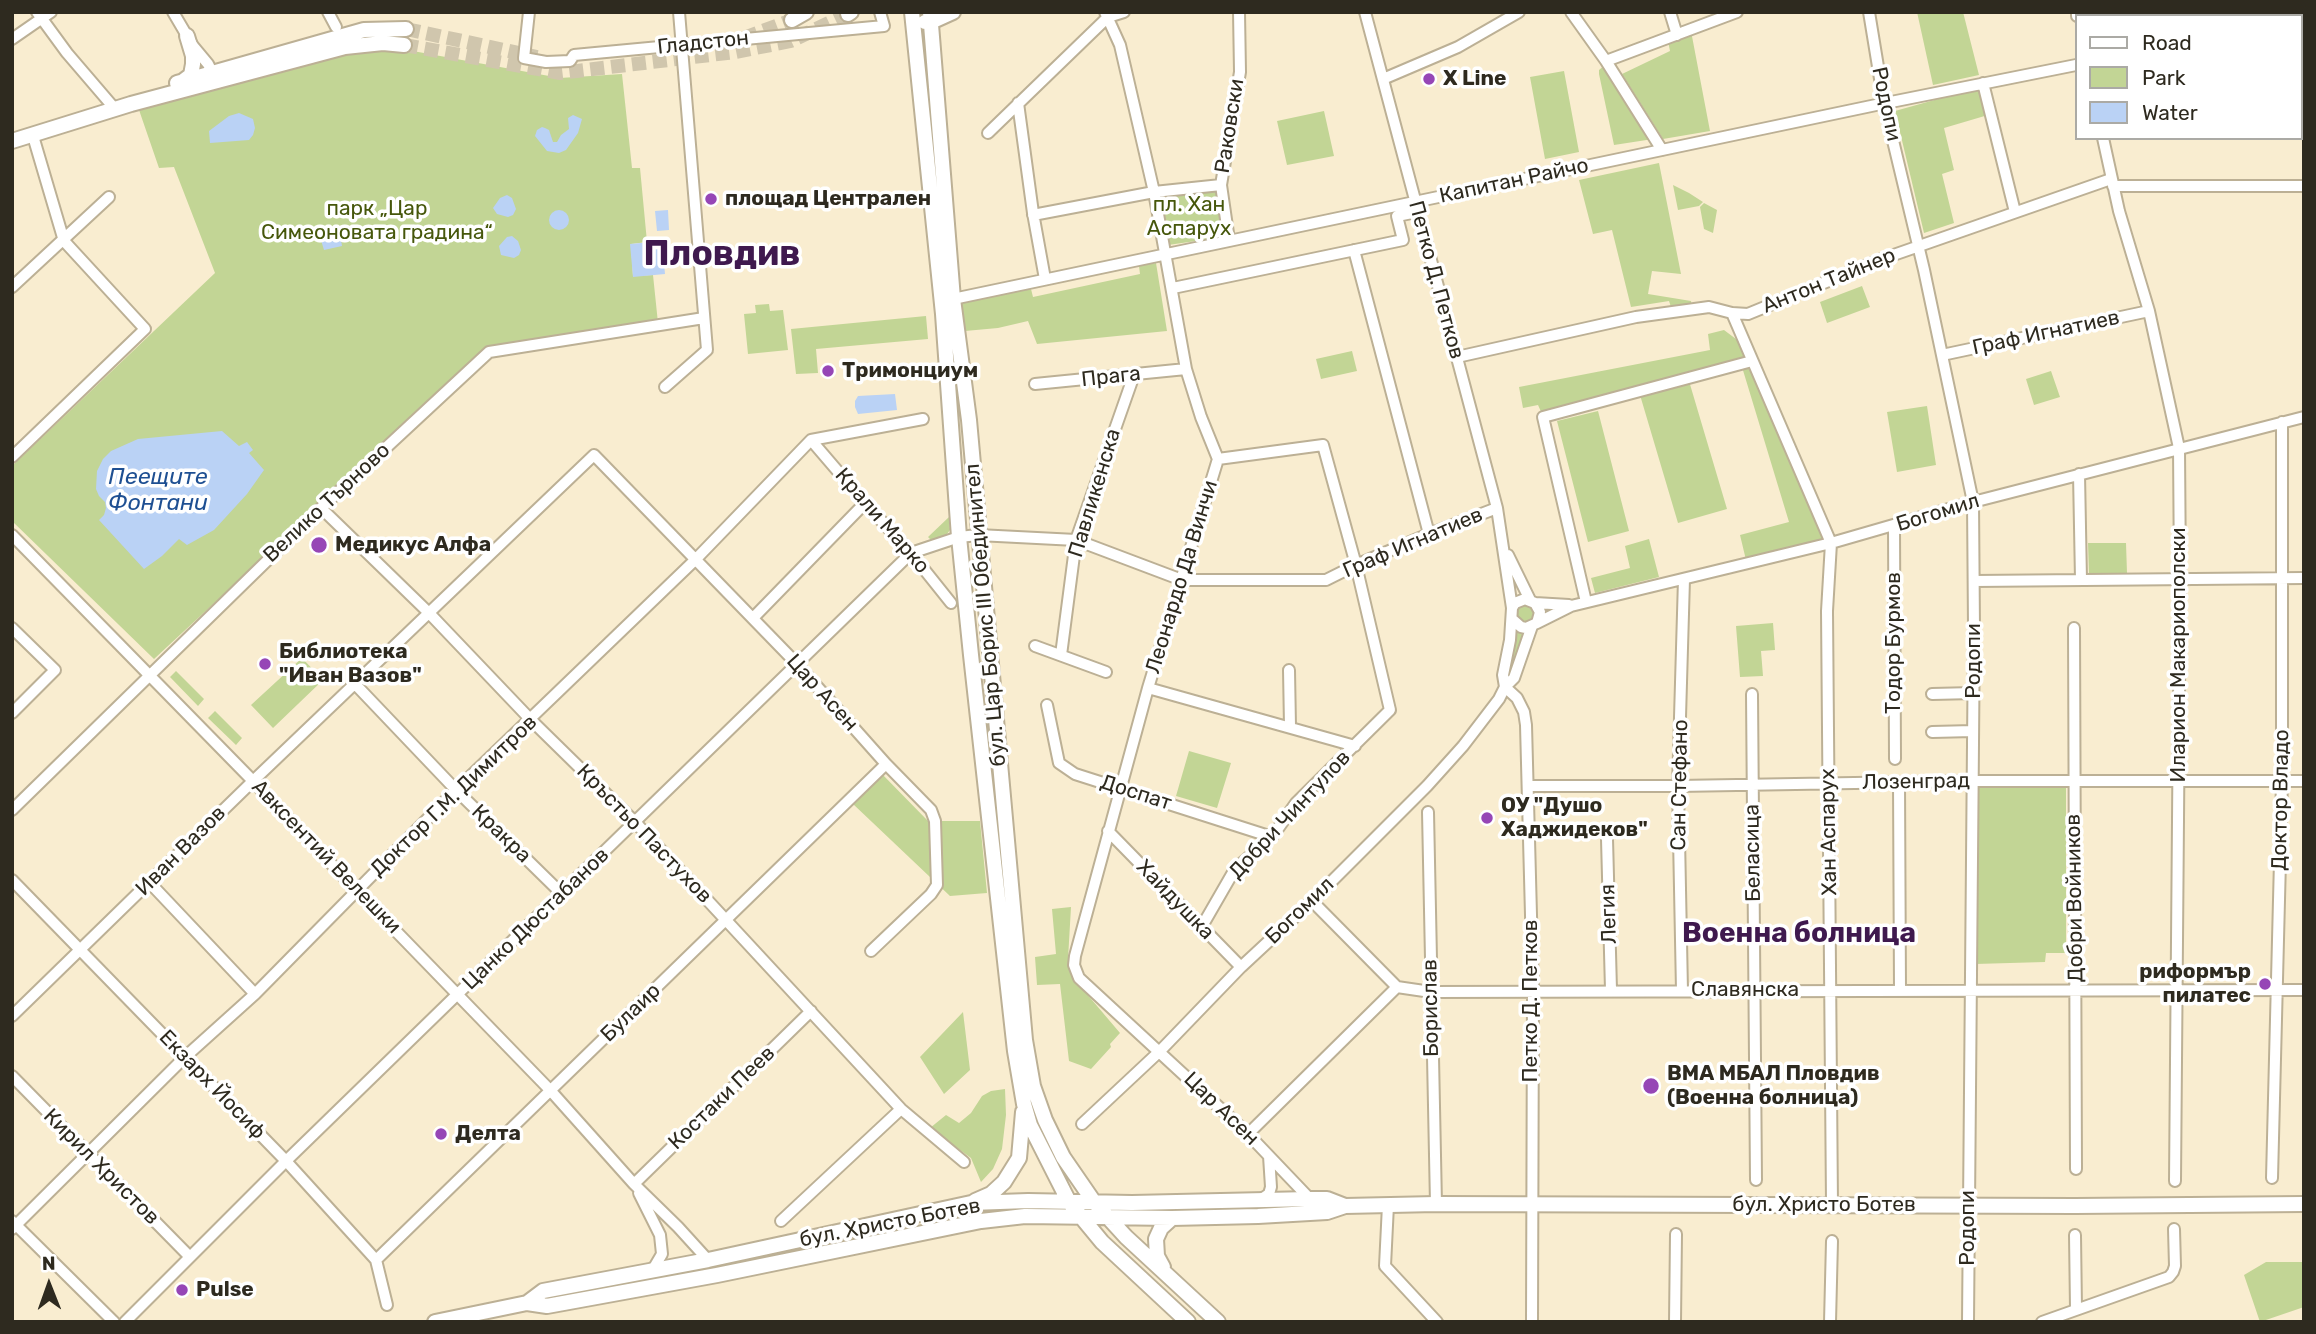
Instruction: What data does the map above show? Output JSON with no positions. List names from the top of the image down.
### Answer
{
  "streets": {
    "main road": ["бул. Цар Борис III Обединител", "бул. Христо Ботев"],
    "street": [
      "Гладстон",
      "Родопи",
      "Раковски",
      "Капитан Райчо",
      "Петко Д. Петков",
      "Антон Тайнер",
      "Граф Игнатиев",
      "Прага",
      "Павликенска",
      "Велико Търново",
      "Богомил",
      "Крали Марко",
      "Леонардо Да Винчи",
      "Тодор Бурмов",
      "Иларион Макариополски",
      "Цар Асен",
      "Лозенград",
      "Сан Стефано",
      "Доспат",
      "Доктор Г.М. Димитров",
      "Доктор Владо",
      "Добри Чинтулов",
      "Хан Аспарух",
      "Кракра",
      "Кръстьо Пастухов",
      "Иван Вазов",
      "Беласица",
      "Авксентий Велешки",
      "Добри Войников",
      "Хайдушка",
      "Легия",
      "Цанко Дюстабанов",
      "Славянска",
      "Борислав",
      "Булаир",
      "Екзарх Йосиф",
      "Костаки Пеев",
      "Кирил Христов"
    ]
  },
  "crossings": [
    ["Родопи", "Капитан Райчо"],
    ["Родопи", "Антон Тайнер"],
    ["Родопи", "Граф Игнатиев"],
    ["Родопи", "Богомил"],
    ["Родопи", "Лозенград"],
    ["Родопи", "Славянска"],
    ["Родопи", "бул. Христо Ботев"],
    ["Раковски", "Капитан Райчо"],
    ["Капитан Райчо", "Петко Д. Петков"],
    ["Капитан Райчо", "Леонардо Да Винчи"],
    ["Капитан Райчо", "бул. Цар Борис III Обединител"],
    ["Петко Д. Петков", "Антон Тайнер"],
    ["Петко Д. Петков", "Граф Игнатиев"],
    ["Петко Д. Петков", "Богомил"],
    ["Петко Д. Петков", "Лозенград"],
    ["Петко Д. Петков", "Славянска"],
    ["Петко Д. Петков", "бул. Христо Ботев"],
    ["Антон Тайнер", "Иларион Макариополски"],
    ["Граф Игнатиев", "Павликенска"],
    ["Граф Игнатиев", "Леонардо Да Винчи"],
    ["Граф Игнатиев", "бул. Цар Борис III Обединител"],
    ["Граф Игнатиев", "Иларион Макариополски"],
    ["Граф Игнатиев", "Добри Чинтулов"],
    ["Граф Игнатиев", "Цанко Дюстабанов"],
    ["Прага", "Павликенска"],
    ["Прага", "Леонардо Да Винчи"],
    ["Велико Търново", "Кръстьо Пастухов"],
    ["Велико Търново", "Авксентий Велешки"],
    ["Богомил", "Тодор Бурмов"],
    ["Богомил", "Иларион Макариополски"],
    ["Богомил", "Цар Асен"],
    ["Богомил", "Сан Стефано"],
    ["Богомил", "Доктор Владо"],
    ["Богомил", "Хан Аспарух"],
    ["Богомил", "Хайдушка"],
    ["Крали Марко", "Доктор Г.М. Димитров"],
    ["Крали Марко", "Цанко Дюстабанов"],
    ["Леонардо Да Винчи", "Цар Асен"],
    ["Леонардо Да Винчи", "Доспат"],
    ["Леонардо Да Винчи", "Хайдушка"],
    ["бул. Цар Борис III Обединител", "Цанко Дюстабанов"],
    ["бул. Цар Борис III Обединител", "бул. Христо Ботев"],
    ["Иларион Макариополски", "Лозенград"],
    ["Иларион Макариополски", "Славянска"],
    ["Цар Асен", "Доктор Г.М. Димитров"],
    ["Цар Асен", "Иван Вазов"],
    ["Цар Асен", "Цанко Дюстабанов"],
    ["Цар Асен", "Булаир"],
    ["Цар Асен", "бул. Христо Ботев"],
    ["Лозенград", "Сан Стефано"],
    ["Лозенград", "Доктор Владо"],
    ["Лозенград", "Хан Аспарух"],
    ["Лозенград", "Беласица"],
    ["Лозенград", "Добри Войников"],
    ["Сан Стефано", "Славянска"],
    ["Доспат", "Добри Чинтулов"],
    ["Доктор Г.М. Димитров", "Кракра"],
    ["Доктор Г.М. Димитров", "Кръстьо Пастухов"],
    ["Доктор Г.М. Димитров", "Авксентий Велешки"],
    ["Доктор Г.М. Димитров", "Екзарх Йосиф"],
    ["Доктор Г.М. Димитров", "Кирил Христов"],
    ["Доктор Владо", "Славянска"],
    ["Добри Чинтулов", "Хайдушка"],
    ["Хан Аспарух", "Славянска"],
    ["Хан Аспарух", "бул. Христо Ботев"],
    ["Кракра", "Иван Вазов"],
    ["Кракра", "Цанко Дюстабанов"],
    ["Кръстьо Пастухов", "Иван Вазов"],
    ["Кръстьо Пастухов", "Цанко Дюстабанов"],
    ["Кръстьо Пастухов", "Булаир"],
    ["Кръстьо Пастухов", "Костаки Пеев"],
    ["Иван Вазов", "Авксентий Велешки"],
    ["Иван Вазов", "Екзарх Йосиф"],
    ["Беласица", "Славянска"],
    ["Авксентий Велешки", "Цанко Дюстабанов"],
    ["Авксентий Велешки", "Булаир"],
    ["Авксентий Велешки", "Костаки Пеев"],
    ["Авксентий Велешки", "бул. Христо Ботев"],
    ["Добри Войников", "Славянска"],
    ["Легия", "Славянска"],
    ["Цанко Дюстабанов", "Екзарх Йосиф"],
    ["Цанко Дюстабанов", "Кирил Христов"],
    ["Славянска", "Борислав"],
    ["Борислав", "бул. Христо Ботев"],
    ["Булаир", "Екзарх Йосиф"]
  ],
  "districts": ["Пловдив", "Военна болница"],
  "water": ["Пеещите Фонтани"],
  "parks": ["пл. Хан Аспарух", "парк „Цар Симеоновата градина“"],
  "places": [
    "X Line",
    "площад Централен",
    "Тримонциум",
    "Медикус Алфа",
    "Библиотека \"Иван Вазов\"",
    "ОУ \"Душо Хаджидеков\"",
    "риформър пилатес",
    "ВМА МБАЛ Пловдив (Военна болница)",
    "Делта",
    "Pulse"
  ],
  "legend": ["Road", "Park", "Water"],
  "north": "top"
}
